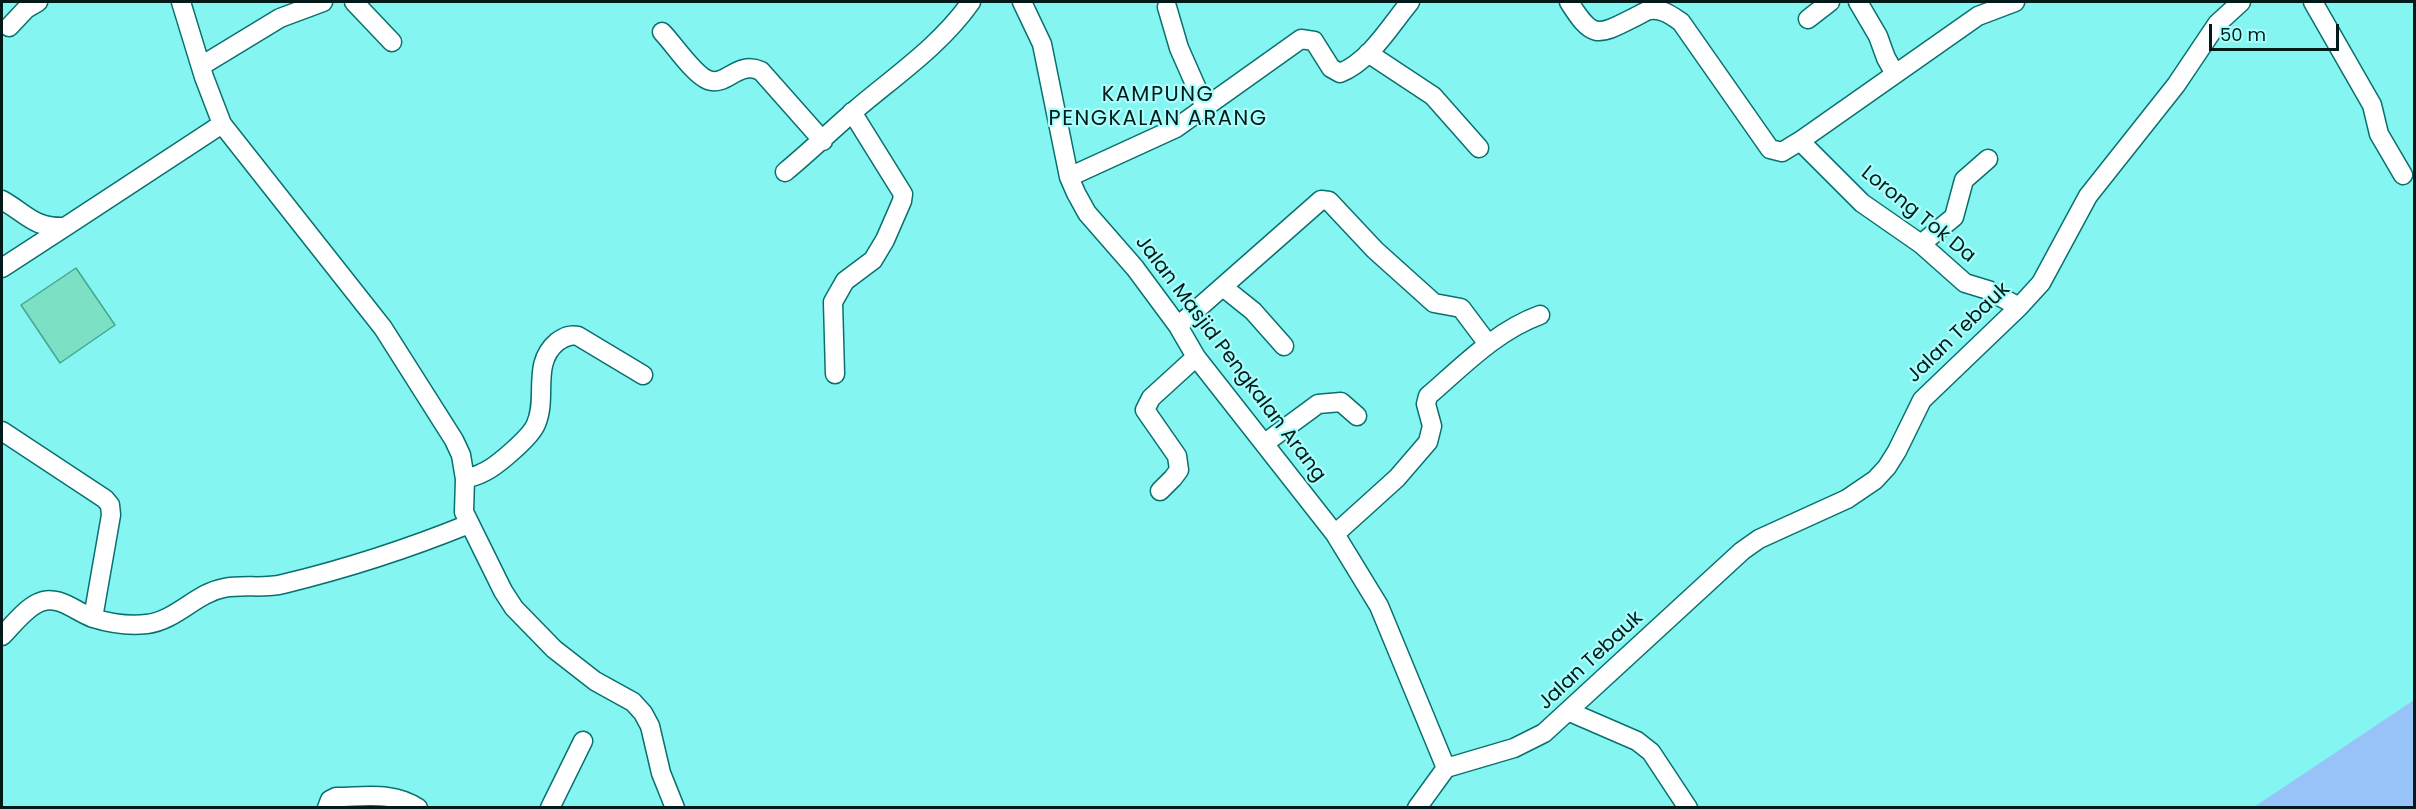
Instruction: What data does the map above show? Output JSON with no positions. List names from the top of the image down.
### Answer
{
  "streets": {
    "street": ["Lorong Tok Da", "Jalan Tebauk", "Jalan Masjid Pengkalan Arang"]
  },
  "crossings": [
    ["Lorong Tok Da", "Jalan Tebauk"],
    ["Jalan Tebauk", "Jalan Masjid Pengkalan Arang"]
  ],
  "districts": ["KAMPUNG PENGKALAN ARANG"],
  "scale_bar": "50 m"
}
